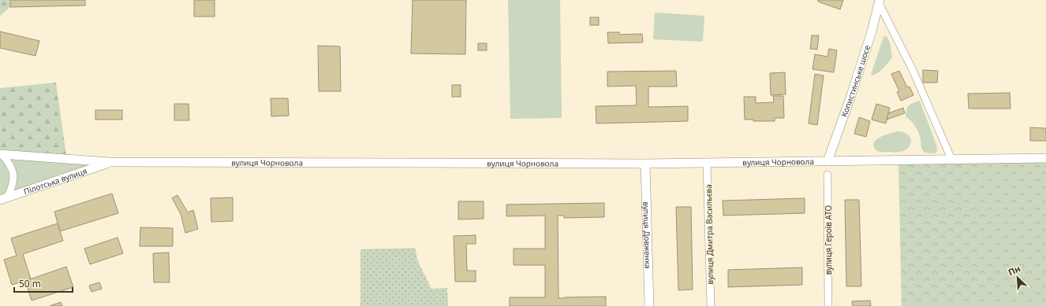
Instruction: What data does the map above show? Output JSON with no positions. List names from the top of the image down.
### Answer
{
  "streets": {
    "street": [
      "Копистинське шосе",
      "вулиця Чорновола",
      "Пілотська вулиця",
      "вулиця Дмитра Васильєва",
      "вулиця Довженка",
      "вулиця Героїв АТО"
    ]
  },
  "crossings": [
    ["Копистинське шосе", "вулиця Чорновола"],
    ["вулиця Чорновола", "Пілотська вулиця"],
    ["вулиця Чорновола", "вулиця Дмитра Васильєва"],
    ["вулиця Чорновола", "вулиця Довженка"]
  ],
  "scale_bar": "50 m",
  "north": "top left"
}
